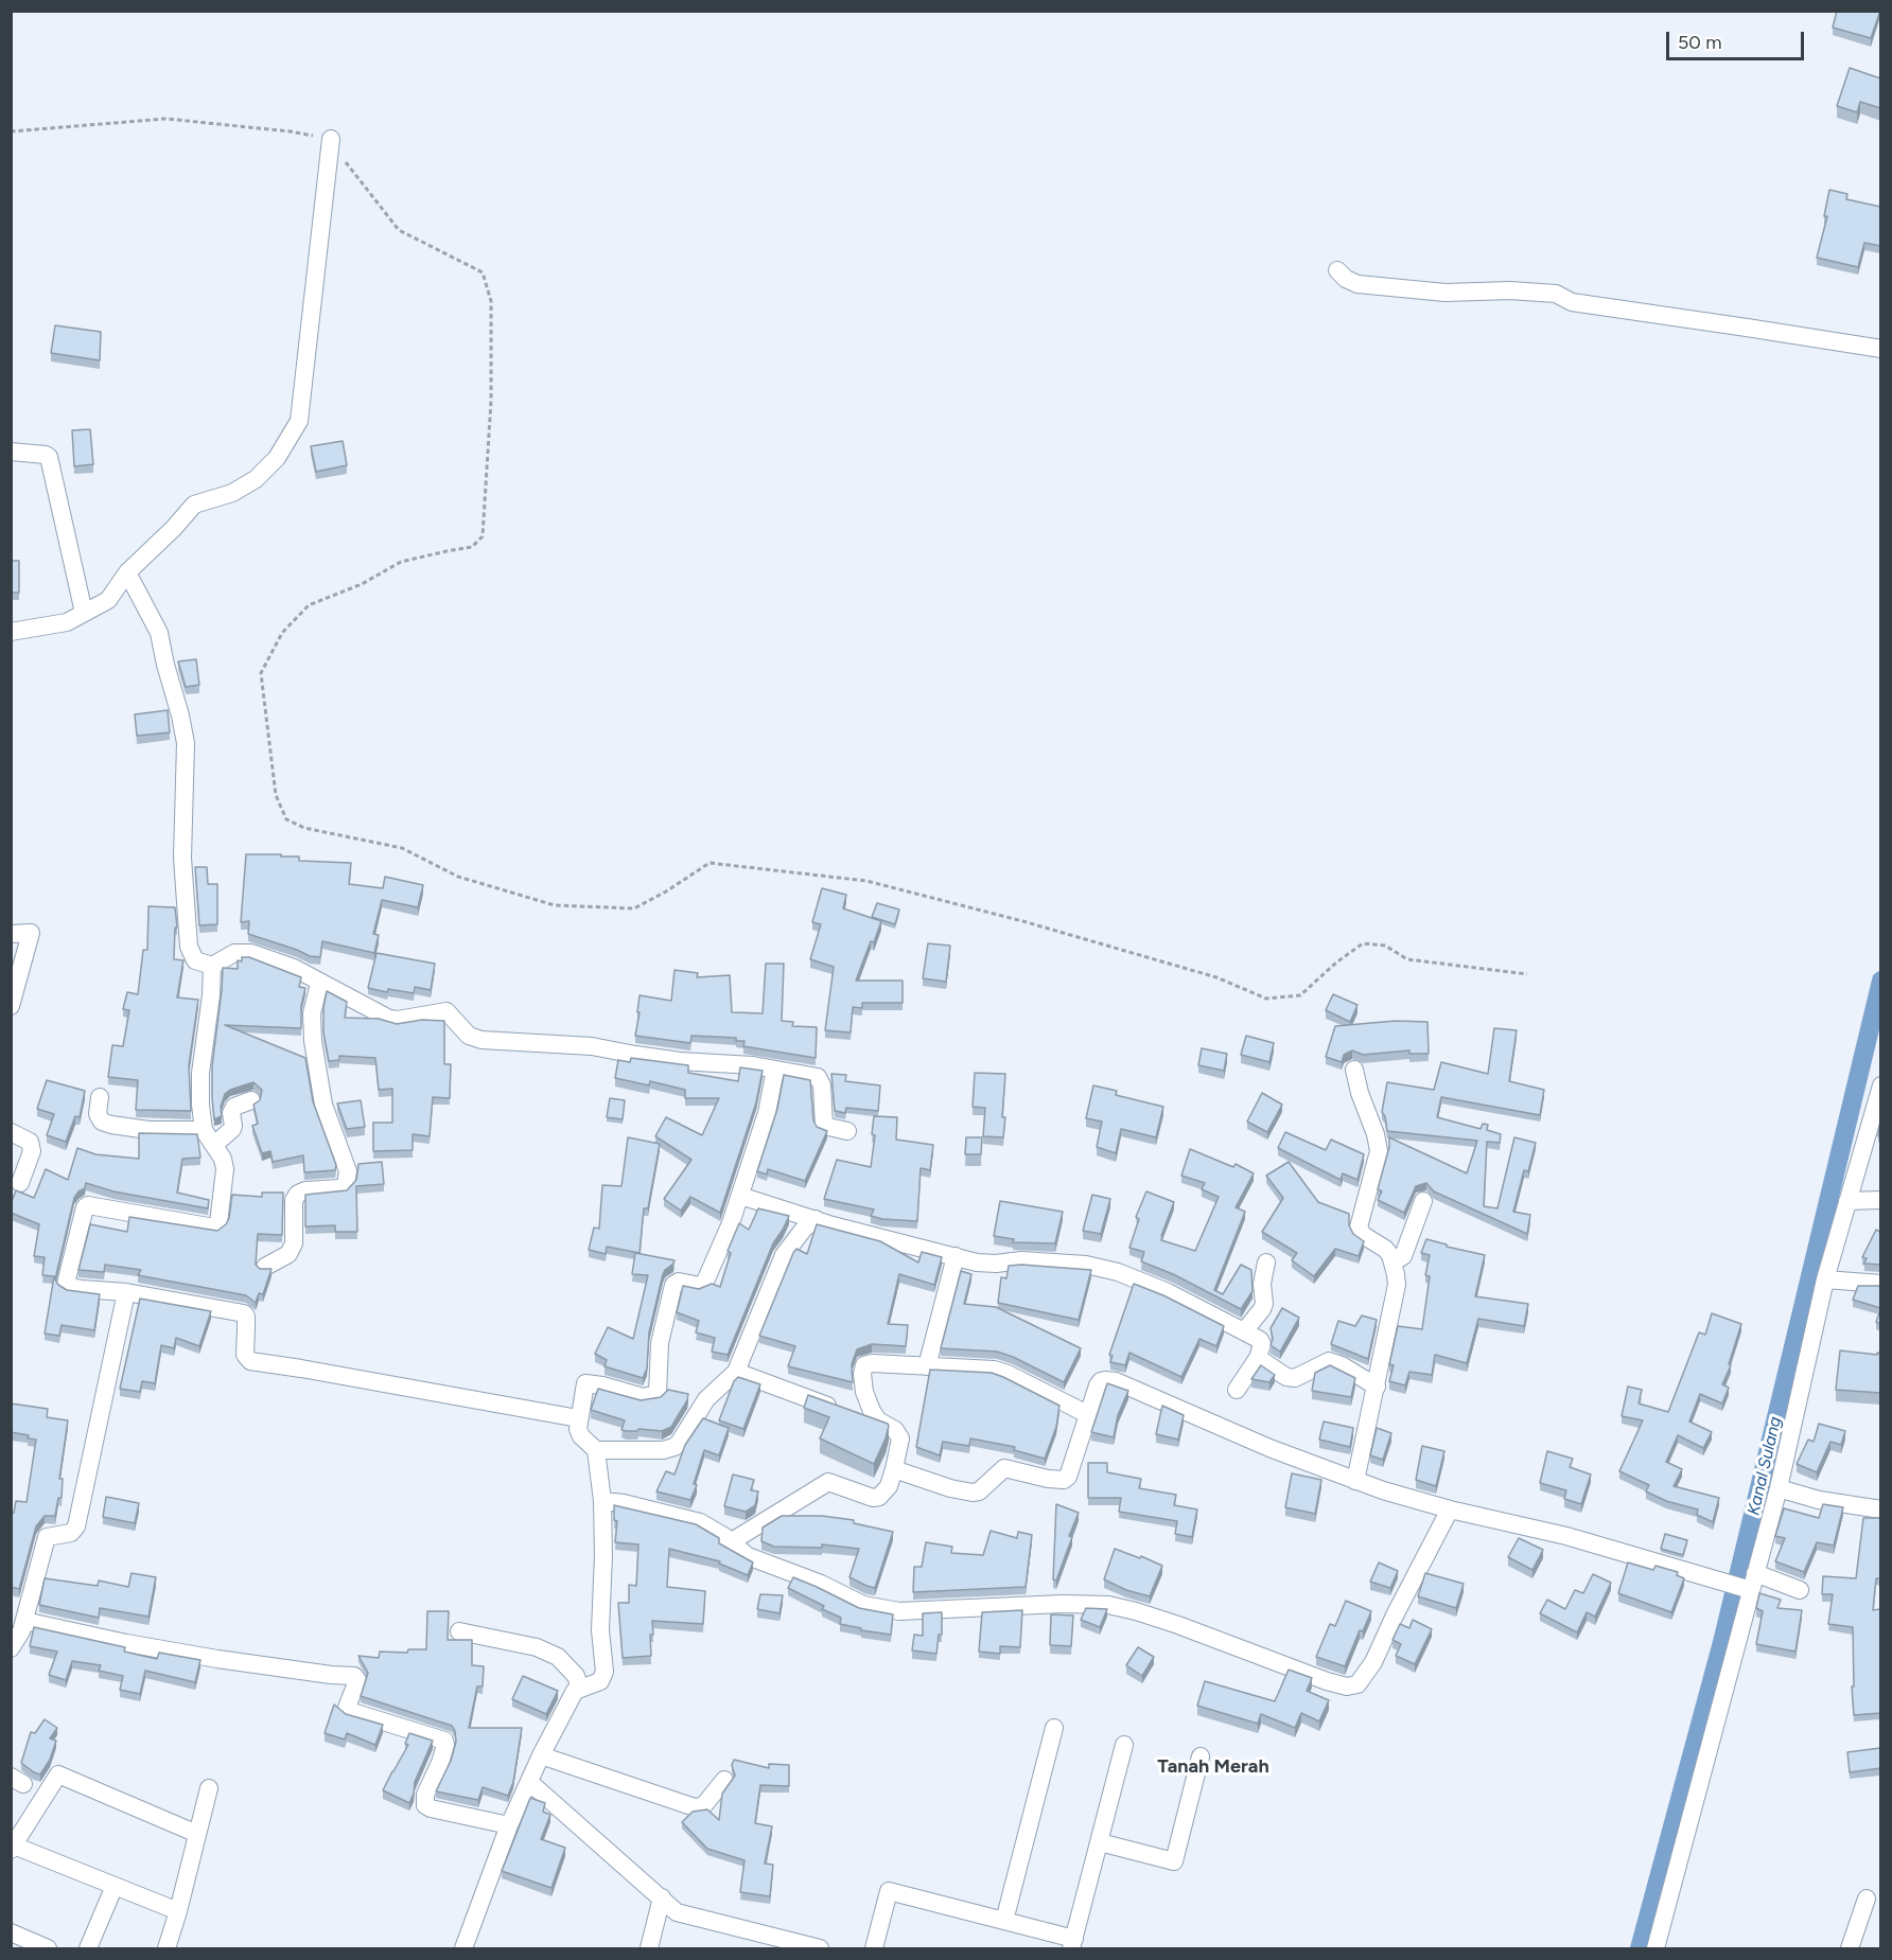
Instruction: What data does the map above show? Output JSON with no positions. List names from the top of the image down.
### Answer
{
  "districts": ["Tanah Merah"],
  "water": ["Kanal Sulang"],
  "scale_bar": "50 m"
}
